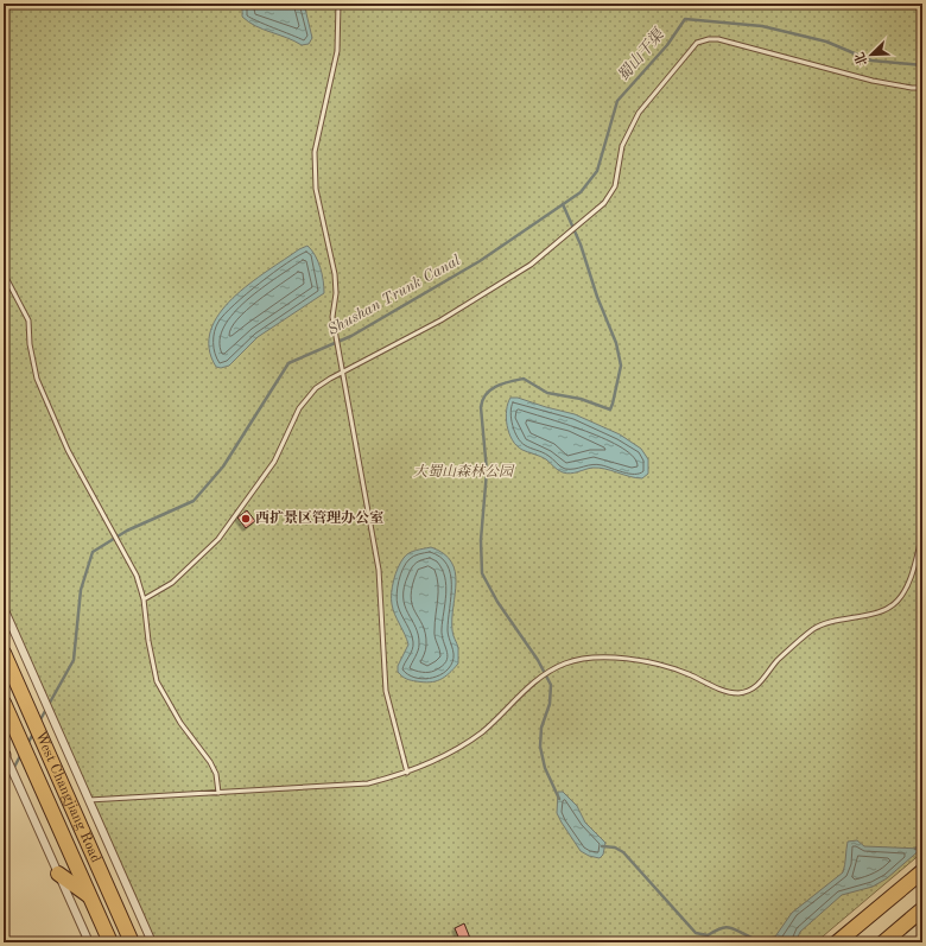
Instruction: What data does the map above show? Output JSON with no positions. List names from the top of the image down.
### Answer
{
  "streets": {
    "highway": ["West Changjiang Road"]
  },
  "water": ["蜀山干渠", "Shushan Trunk Canal"],
  "parks": ["大蜀山森林公园"],
  "places": ["西扩景区管理办公室"],
  "north": "bottom left"
}
